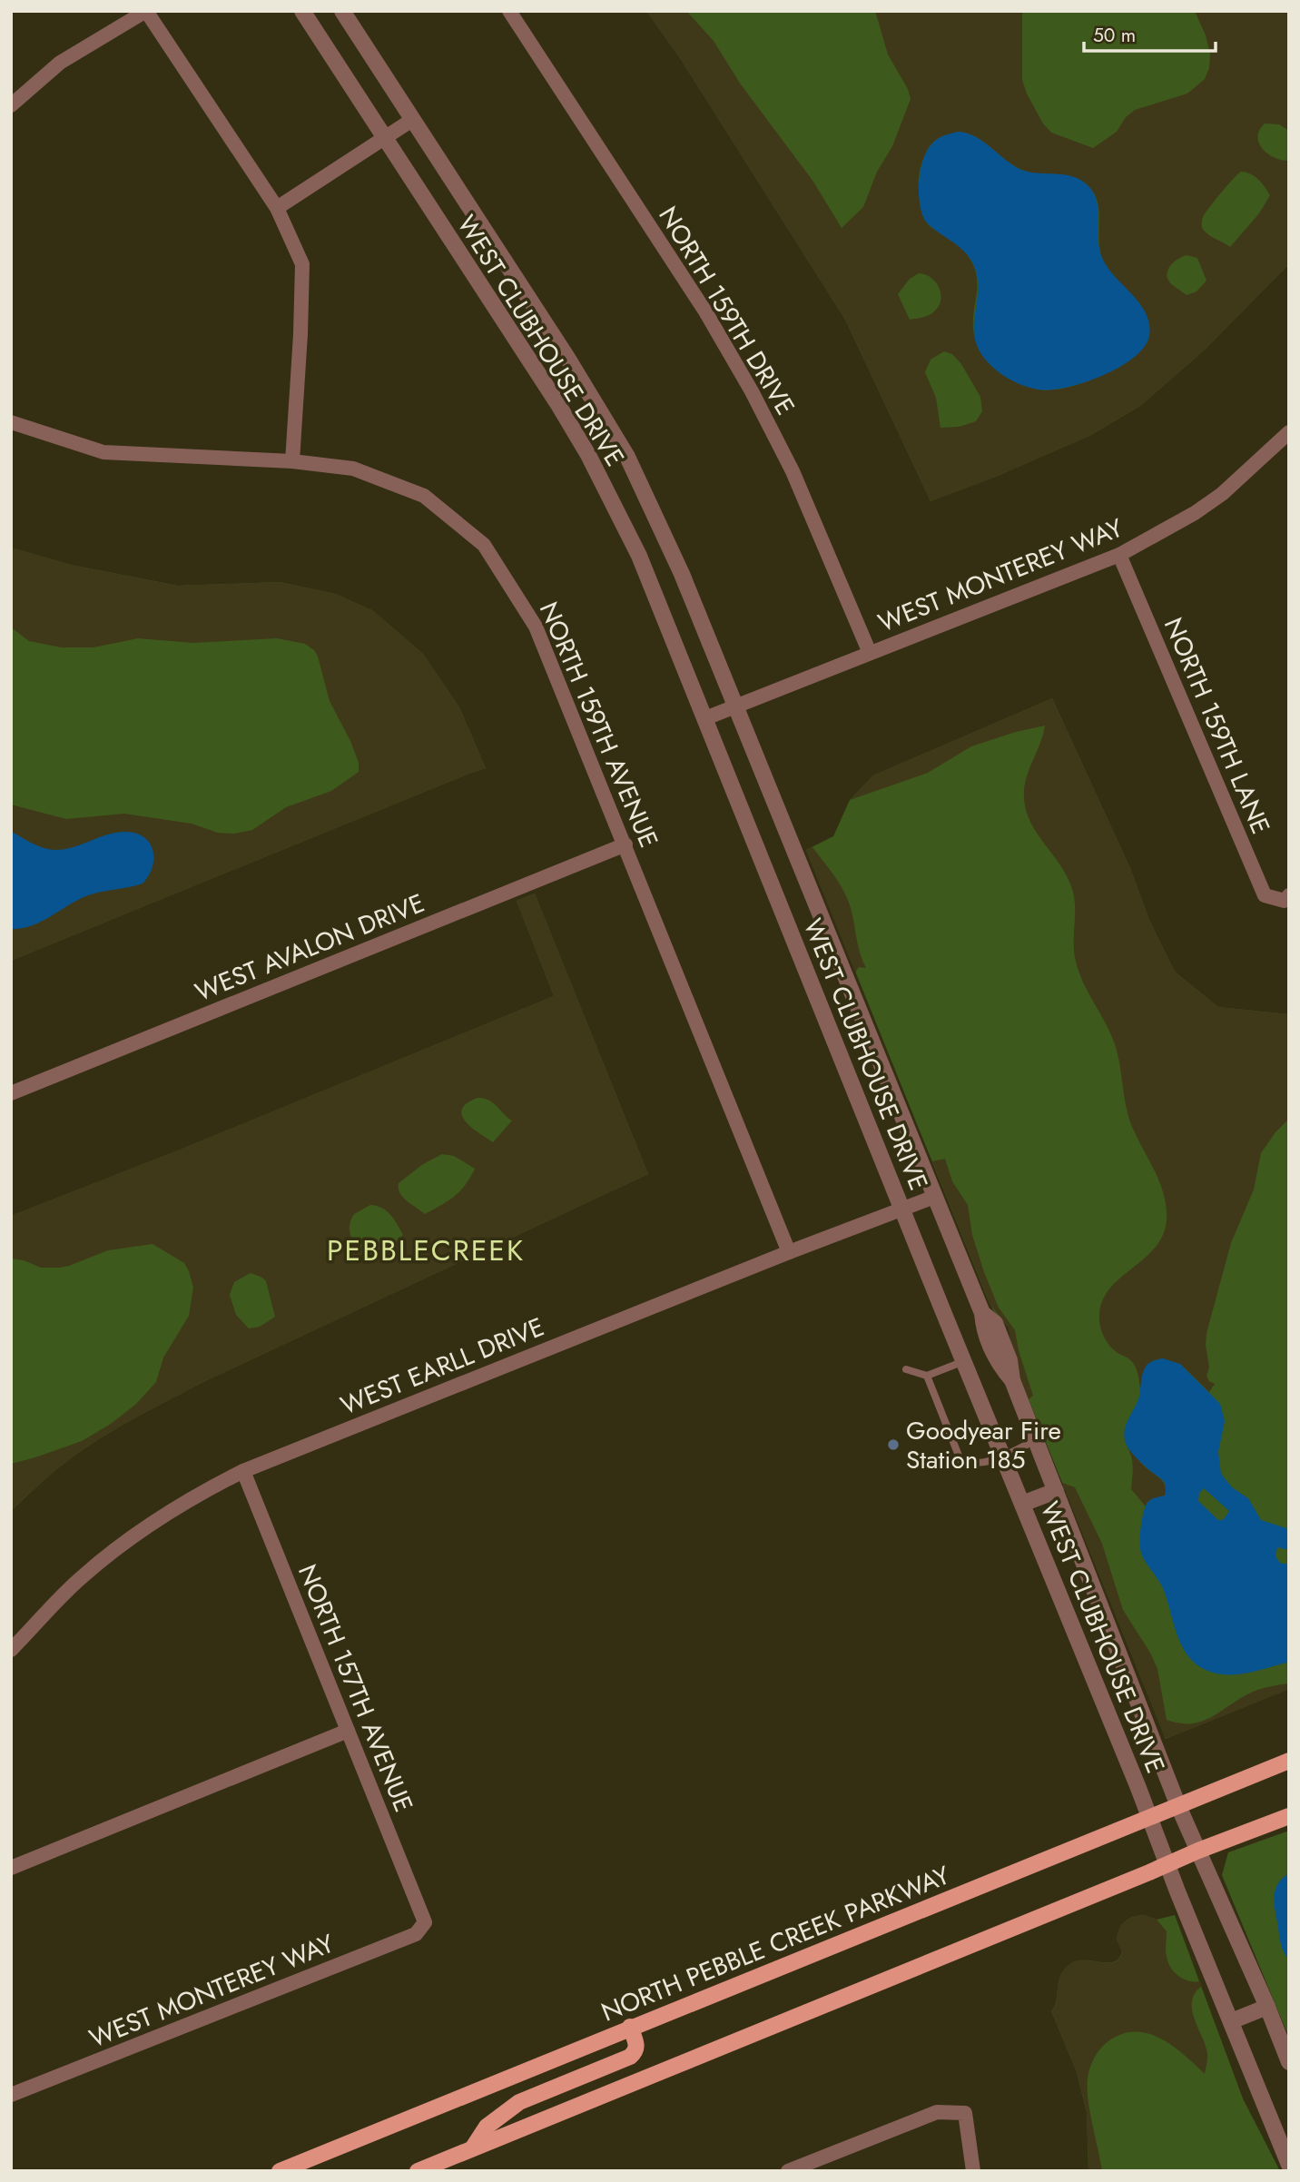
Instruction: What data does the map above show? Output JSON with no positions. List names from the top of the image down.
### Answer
{
  "streets": {
    "main road": ["NORTH PEBBLE CREEK PARKWAY"],
    "street": [
      "NORTH 159TH DRIVE",
      "WEST CLUBHOUSE DRIVE",
      "WEST MONTEREY WAY",
      "NORTH 159TH AVENUE",
      "NORTH 159TH LANE",
      "WEST AVALON DRIVE",
      "WEST EARLL DRIVE",
      "NORTH 157TH AVENUE"
    ]
  },
  "crossings": [
    ["NORTH 159TH DRIVE", "WEST MONTEREY WAY"],
    ["WEST CLUBHOUSE DRIVE", "WEST MONTEREY WAY"],
    ["WEST CLUBHOUSE DRIVE", "WEST EARLL DRIVE"],
    ["WEST CLUBHOUSE DRIVE", "NORTH PEBBLE CREEK PARKWAY"],
    ["WEST MONTEREY WAY", "NORTH 159TH LANE"],
    ["WEST MONTEREY WAY", "NORTH 157TH AVENUE"],
    ["NORTH 159TH AVENUE", "WEST AVALON DRIVE"],
    ["NORTH 159TH AVENUE", "WEST EARLL DRIVE"],
    ["WEST EARLL DRIVE", "NORTH 157TH AVENUE"]
  ],
  "districts": ["PEBBLECREEK"],
  "places": ["Goodyear Fire Station 185"],
  "scale_bar": "50 m"
}
